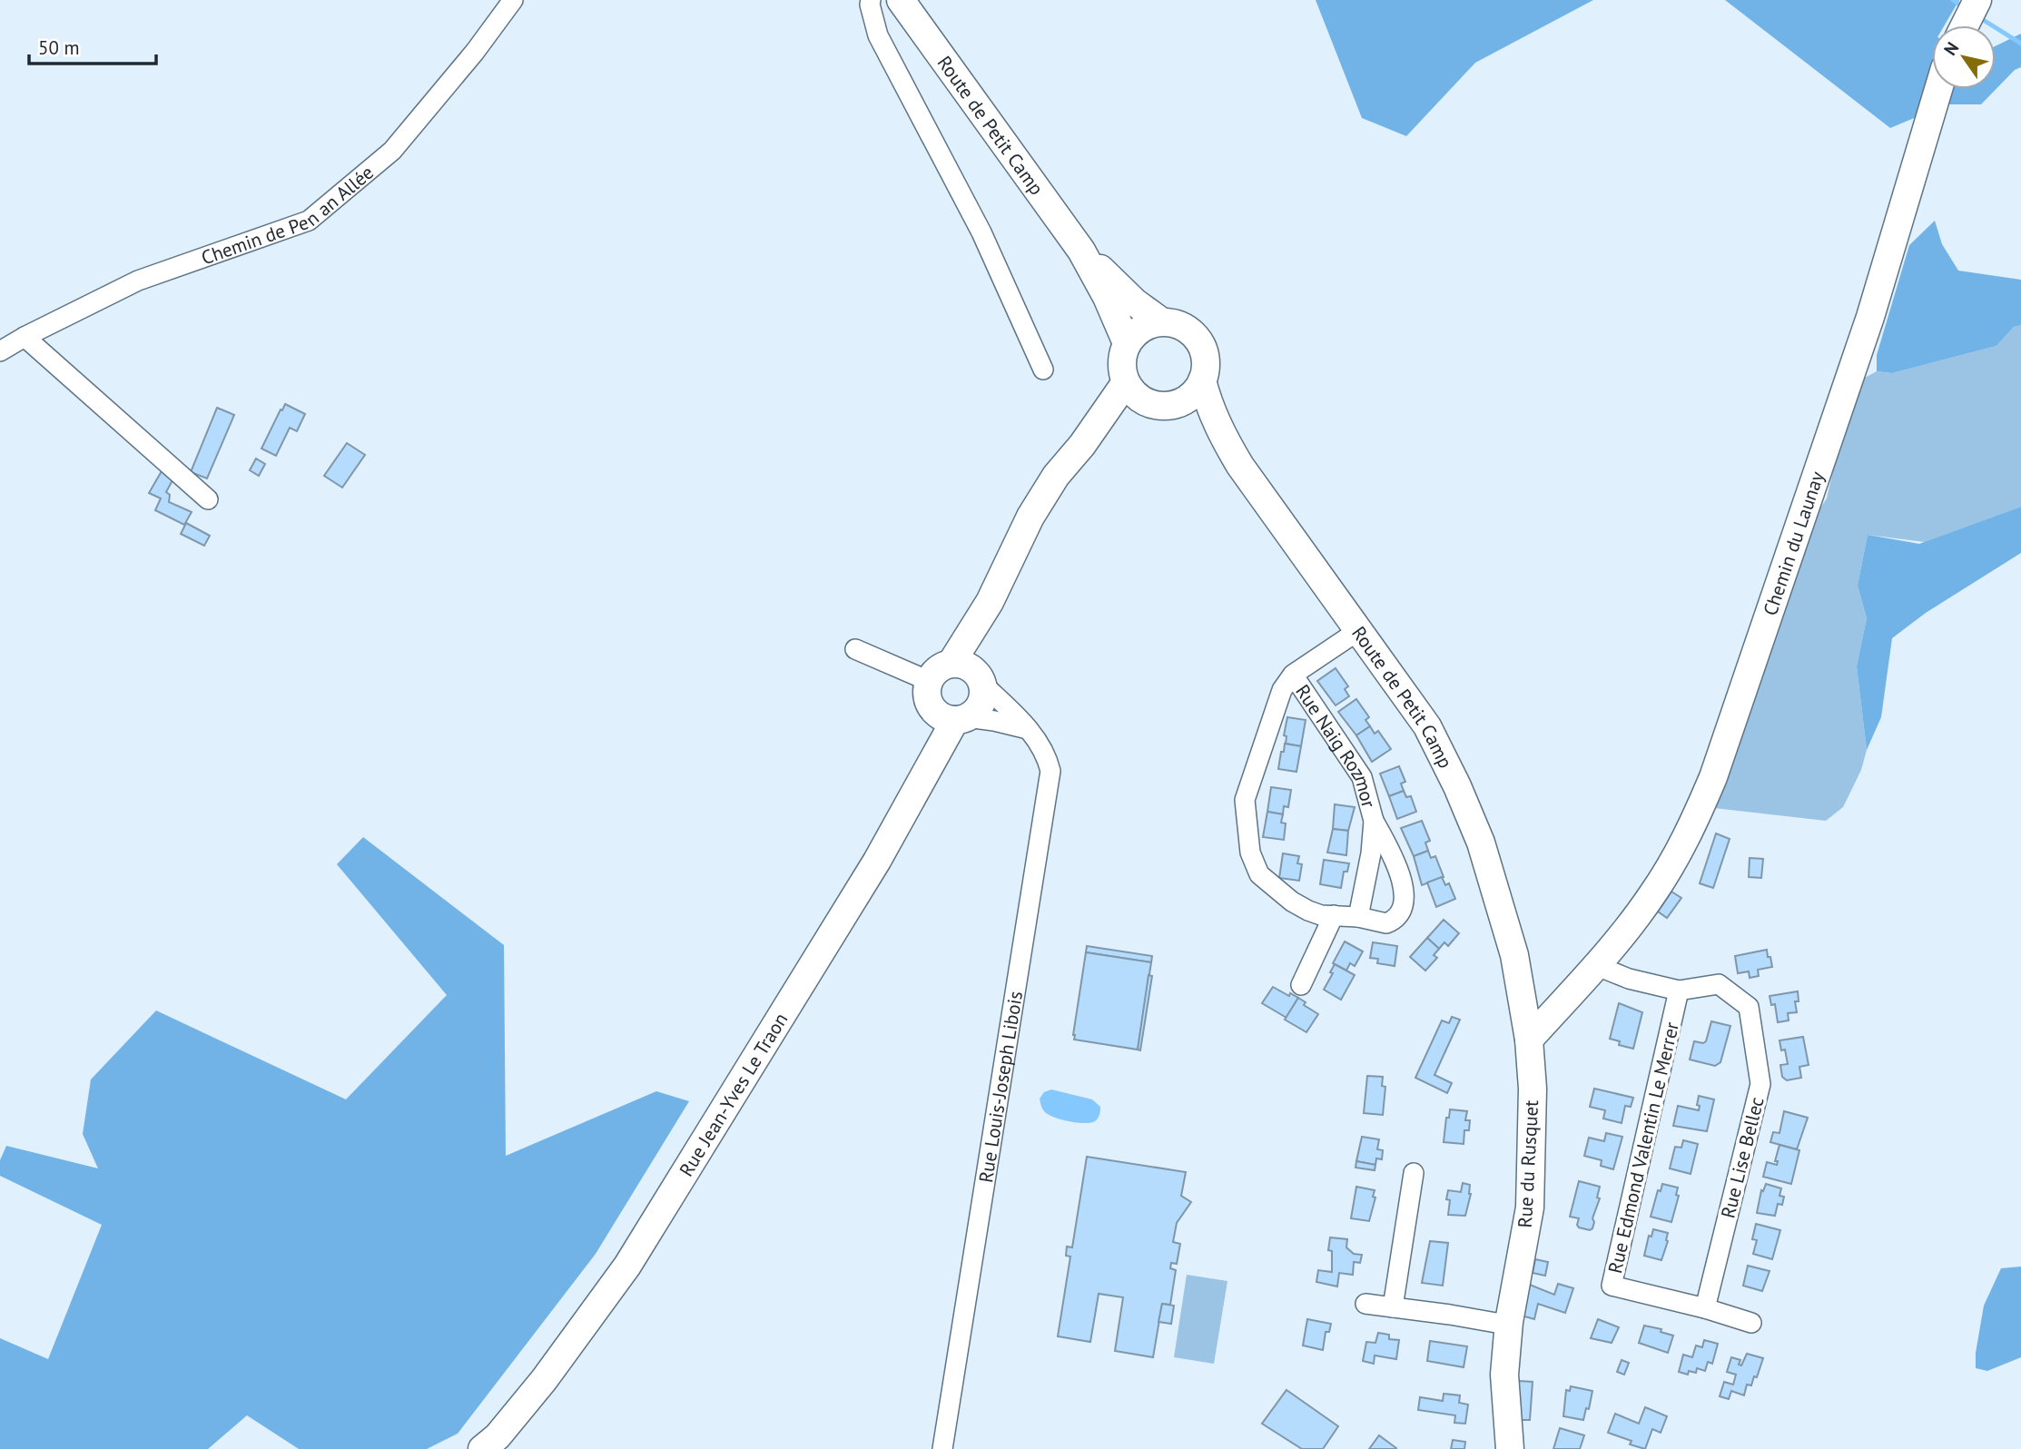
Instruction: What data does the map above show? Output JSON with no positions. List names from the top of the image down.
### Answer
{
  "streets": {
    "street": [
      "Route de Petit Camp",
      "Chemin de Pen an Allée",
      "Chemin du Launay",
      "Rue Naig Rozmor",
      "Rue Louis-Joseph Libois",
      "Rue Jean-Yves Le Traon",
      "Rue Edmond Valentin Le Merrer",
      "Rue Lise Bellec",
      "Rue du Rusquet"
    ]
  },
  "crossings": [
    ["Route de Petit Camp", "Rue Naig Rozmor"],
    ["Route de Petit Camp", "Rue du Rusquet"],
    ["Chemin du Launay", "Rue du Rusquet"],
    ["Rue Louis-Joseph Libois", "Rue Jean-Yves Le Traon"],
    ["Rue Edmond Valentin Le Merrer", "Rue Lise Bellec"]
  ],
  "scale_bar": "50 m",
  "north": "top left"
}
